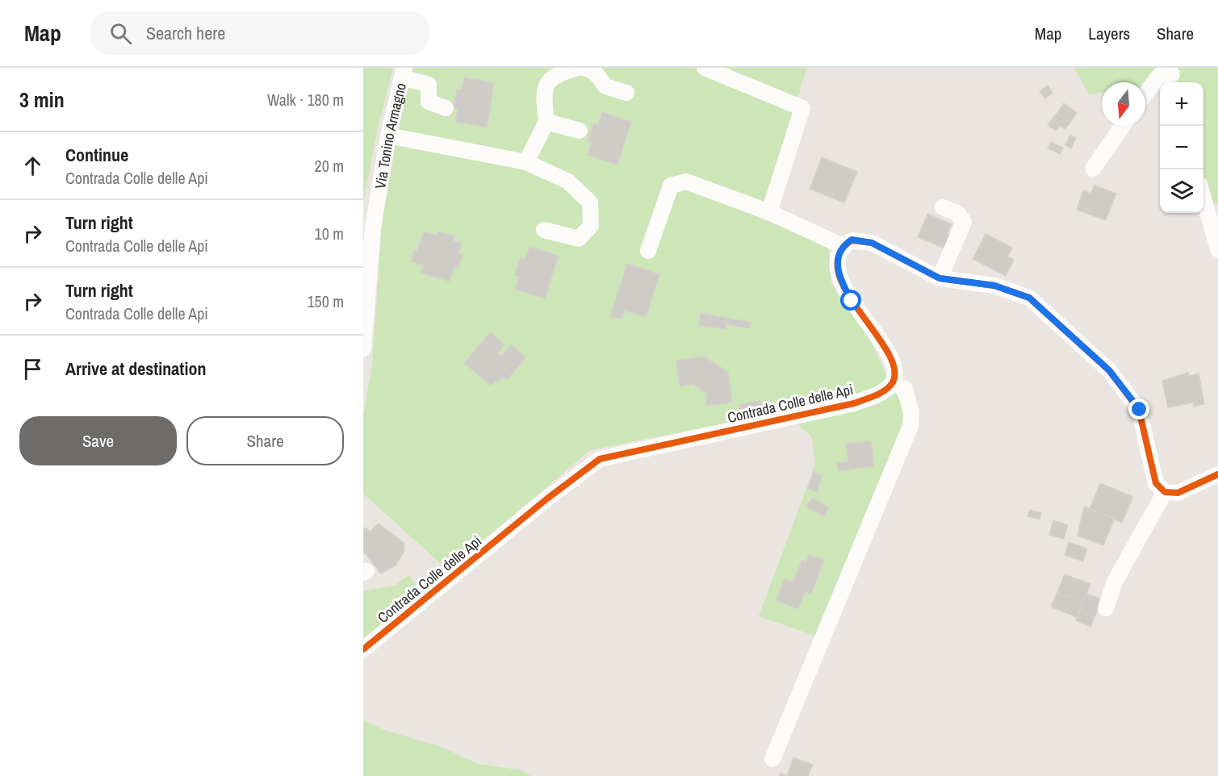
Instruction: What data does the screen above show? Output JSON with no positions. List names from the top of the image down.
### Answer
{
  "streets": {
    "street": ["Via Tonino Armagno", "Contrada Colle delle Api"]
  },
  "north": "bottom",
  "page": {
    "header": "Map",
    "search": "Search here",
    "nav": ["Map", "Layers", "Share"],
    "heading": ["3 min", "Walk · 180 m"],
    "map_buttons": ["+", "−"],
    "list": [
      ["Continue", "Contrada Colle delle Api", "20 m"],
      ["Turn right", "Contrada Colle delle Api", "10 m"],
      ["Turn right", "Contrada Colle delle Api", "150 m"],
      "Arrive at destination"
    ],
    "buttons": ["Save", "Share"]
  }
}
